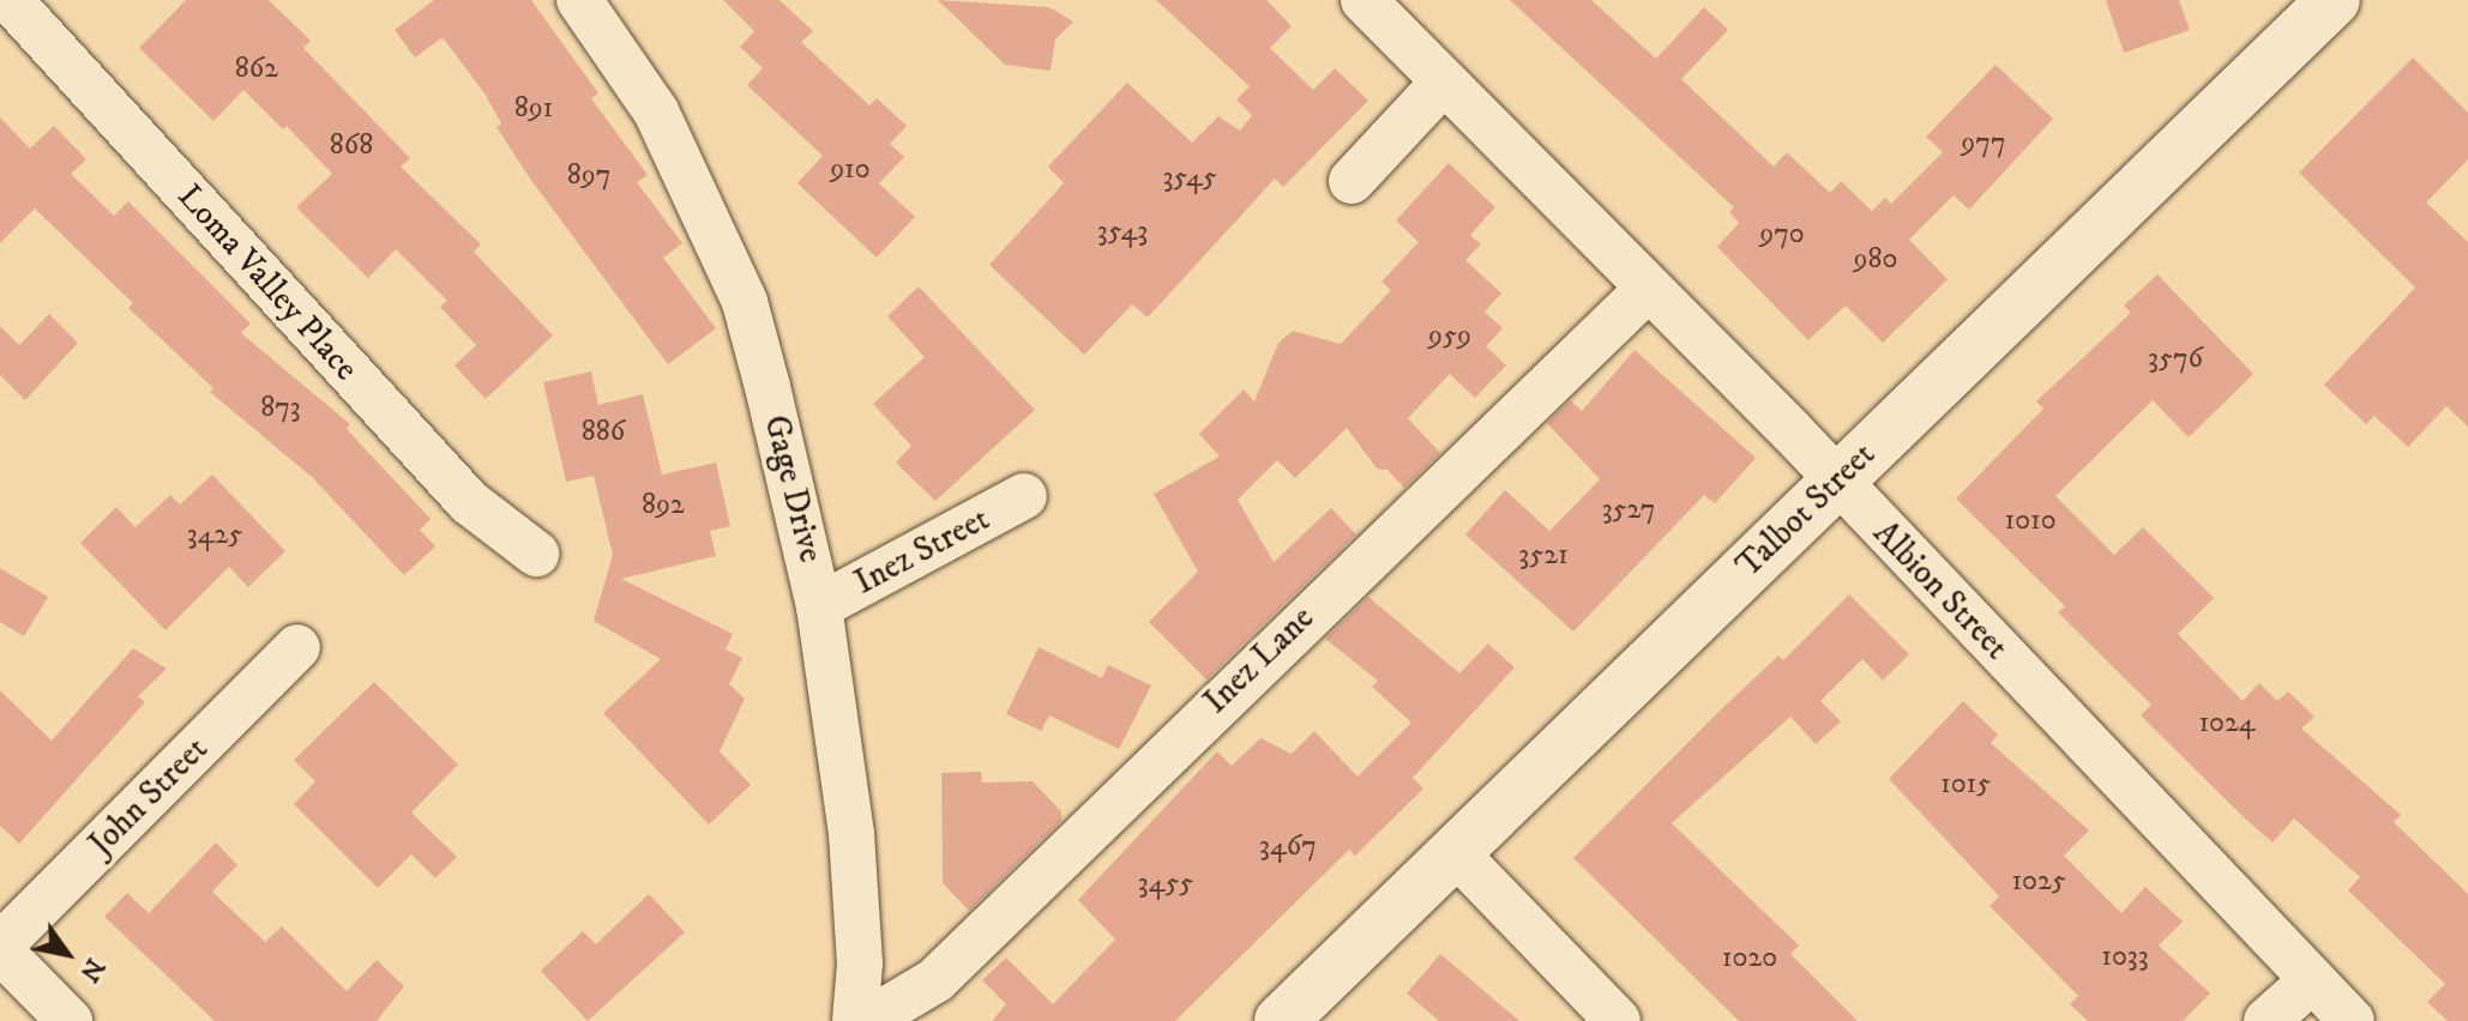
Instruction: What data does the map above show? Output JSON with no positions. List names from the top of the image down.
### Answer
{
  "streets": {
    "main road": ["Talbot Street"],
    "street": [
      "Loma Valley Place",
      "Gage Drive",
      "Inez Street",
      "Albion Street",
      "Inez Lane",
      "John Street"
    ]
  },
  "crossings": [
    ["Gage Drive", "Inez Street"],
    ["Talbot Street", "Albion Street"],
    ["Albion Street", "Inez Lane"]
  ],
  "house_numbers": [
    "862",
    "891",
    "977",
    "868",
    "910",
    "897",
    "3545",
    "3543",
    "970",
    "980",
    "959",
    "3576",
    "873",
    "886",
    "892",
    "3527",
    "1010",
    "3425",
    "3521",
    "1024",
    "1015",
    "3467",
    "1025",
    "3455",
    "1033",
    "1020"
  ],
  "north": "bottom right"
}
